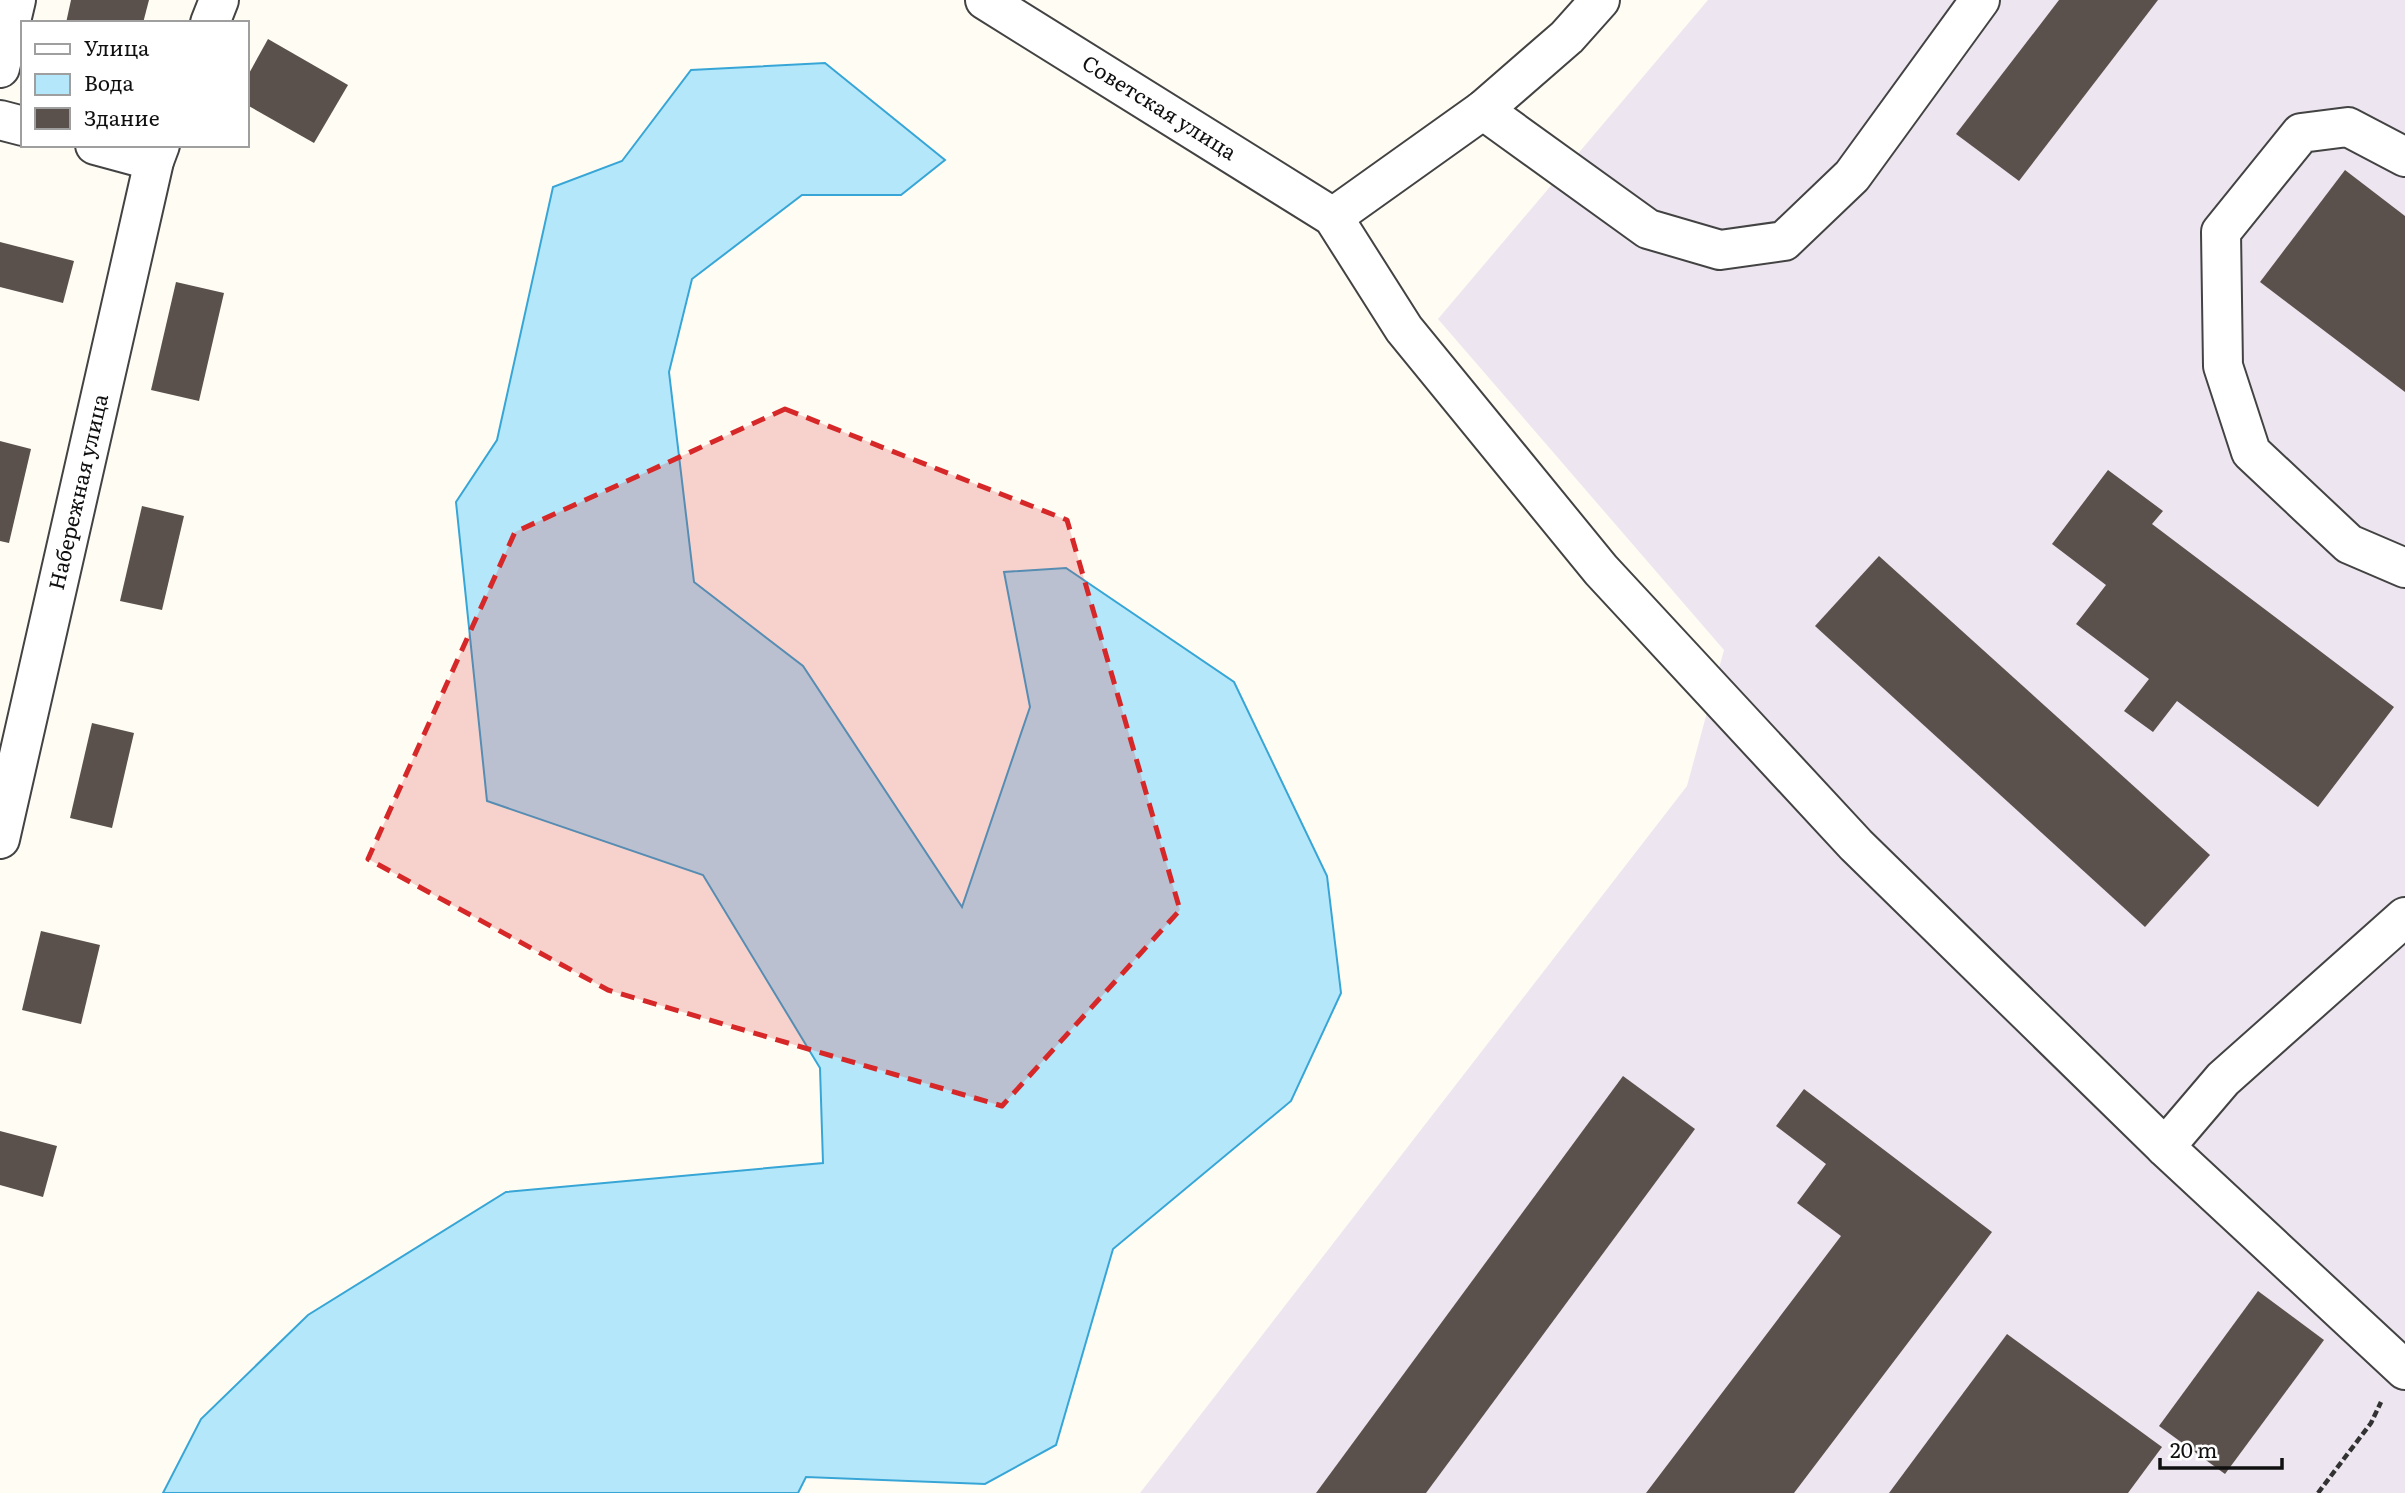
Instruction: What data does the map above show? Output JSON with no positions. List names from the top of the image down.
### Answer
{
  "streets": {
    "street": ["Советская улица", "Набережная улица"]
  },
  "legend": ["Улица", "Вода", "Здание"],
  "scale_bar": "20 m"
}
